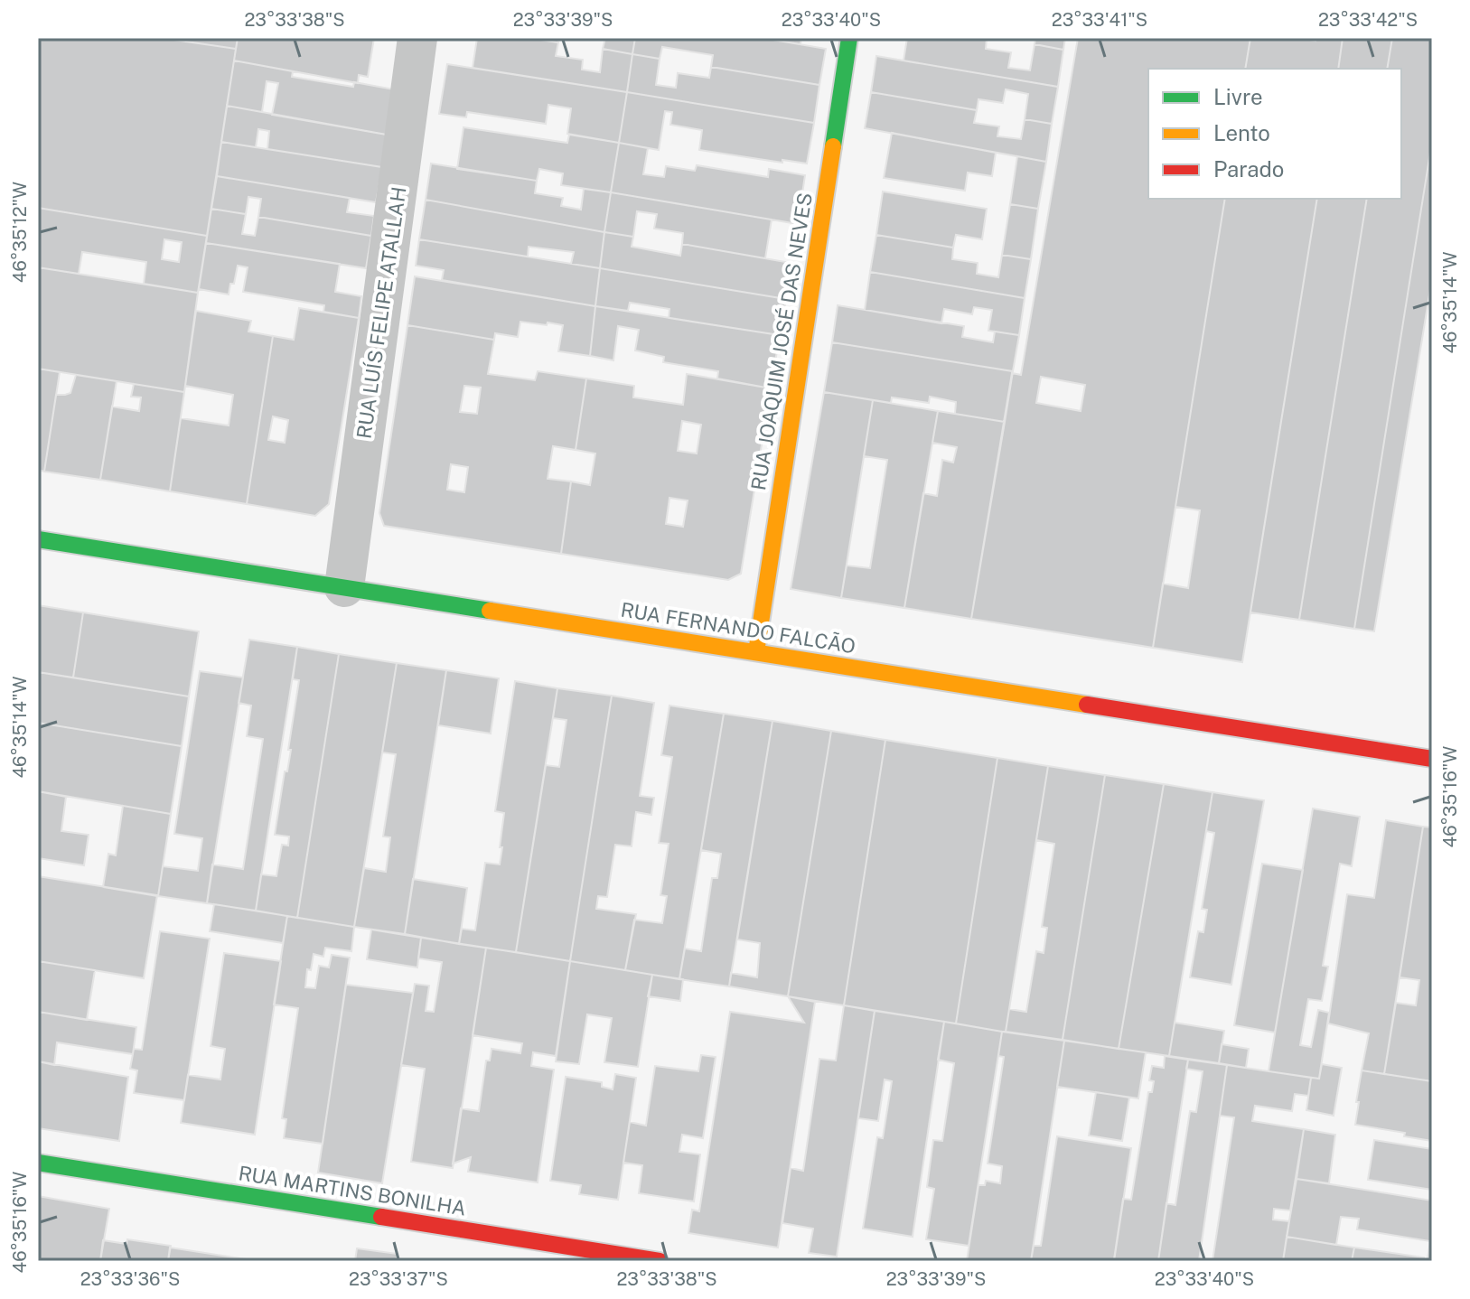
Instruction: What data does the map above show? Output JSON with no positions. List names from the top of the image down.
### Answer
{
  "streets": {
    "main road": ["RUA JOAQUIM JOSÉ DAS NEVES", "RUA FERNANDO FALCÃO", "RUA MARTINS BONILHA"],
    "street": ["RUA LUÍS FELIPE ATALLAH"]
  },
  "crossings": [
    ["RUA LUÍS FELIPE ATALLAH", "RUA FERNANDO FALCÃO"],
    ["RUA JOAQUIM JOSÉ DAS NEVES", "RUA FERNANDO FALCÃO"]
  ],
  "legend": ["Livre", "Lento", "Parado"],
  "coordinates": [
    "23°33'38\"S",
    "23°33'39\"S",
    "23°33'40\"S",
    "23°33'41\"S",
    "23°33'42\"S",
    "46°35'12\"W",
    "46°35'14\"W",
    "46°35'16\"W",
    "23°33'36\"S",
    "23°33'37\"S"
  ]
}
